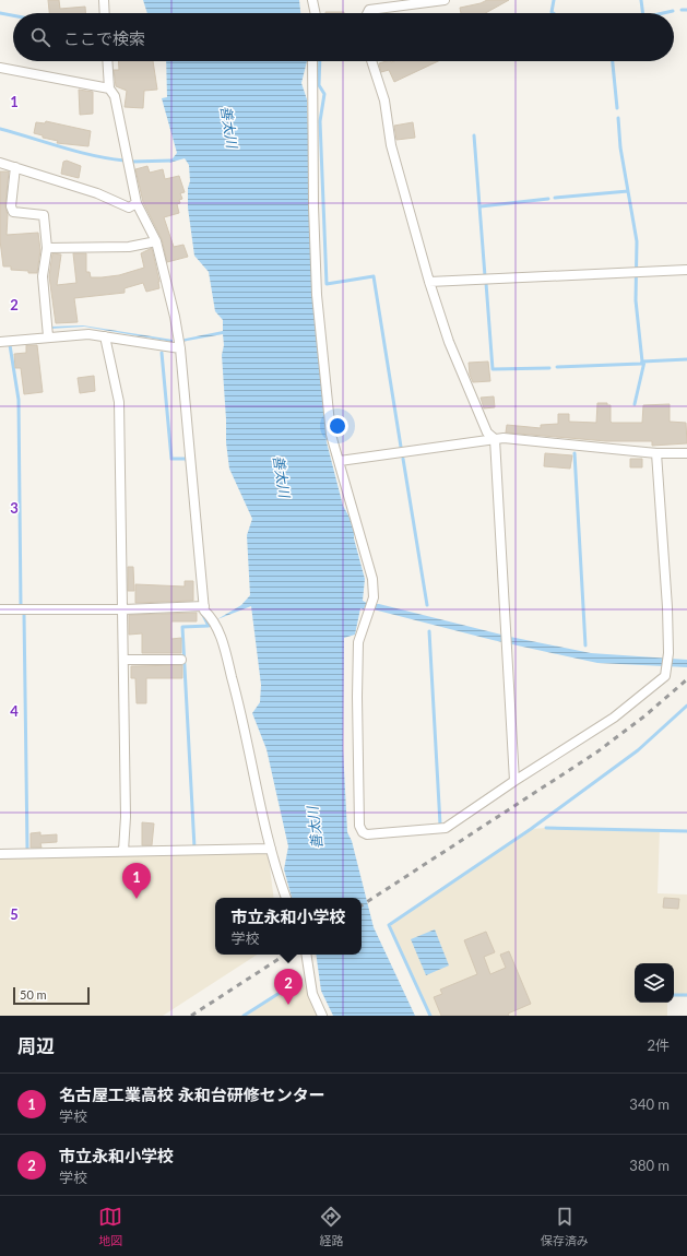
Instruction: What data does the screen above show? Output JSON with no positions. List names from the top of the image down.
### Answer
{
  "water": ["善太川"],
  "scale_bar": "50 m",
  "page": {
    "search": "ここで検索",
    "pins": ["1", "2"],
    "popup": ["市立永和小学校", "学校"],
    "scale": "50 m",
    "heading": ["周辺", "2件"],
    "list": [
      {
        "mark": "1",
        "name": "名古屋工業高校 永和台研修センター",
        "note": "学校",
        "value": "340 m"
      },
      {
        "mark": "2",
        "name": "市立永和小学校",
        "note": "学校",
        "value": "380 m"
      }
    ],
    "nav": ["地図", "経路", "保存済み"]
  },
  "grid": {
    "rows": [
      "1",
      "2",
      "3",
      "4",
      "5"
    ]
  }
}
